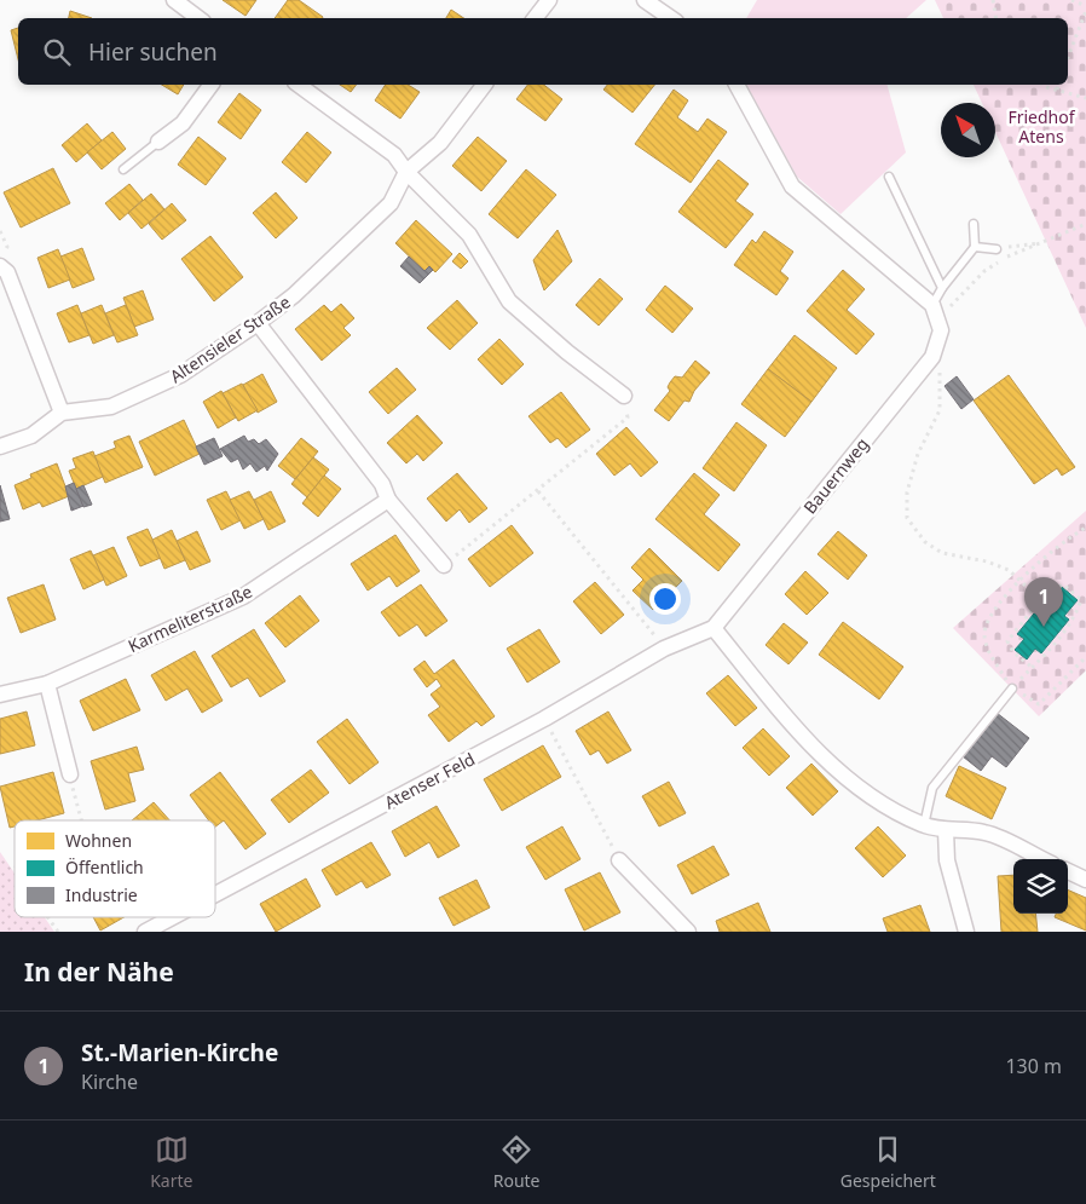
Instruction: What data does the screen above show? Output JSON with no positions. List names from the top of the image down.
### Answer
{
  "streets": {
    "street": [
      "Altensieler Straße",
      "Bauernweg",
      "Karmeliterstraße",
      "Atenser Feld"
    ]
  },
  "crossings": [
    ["Bauernweg", "Atenser Feld"]
  ],
  "parks": ["Friedhof Atens"],
  "legend": ["Wohnen", "Öffentlich", "Industrie"],
  "north": "top left",
  "page": {
    "search": "Hier suchen",
    "pins": "1",
    "heading": "In der Nähe",
    "list": [
      {
        "mark": "1",
        "name": "St.-Marien-Kirche",
        "note": "Kirche",
        "value": "130 m"
      }
    ],
    "nav": ["Karte", "Route", "Gespeichert"]
  }
}
